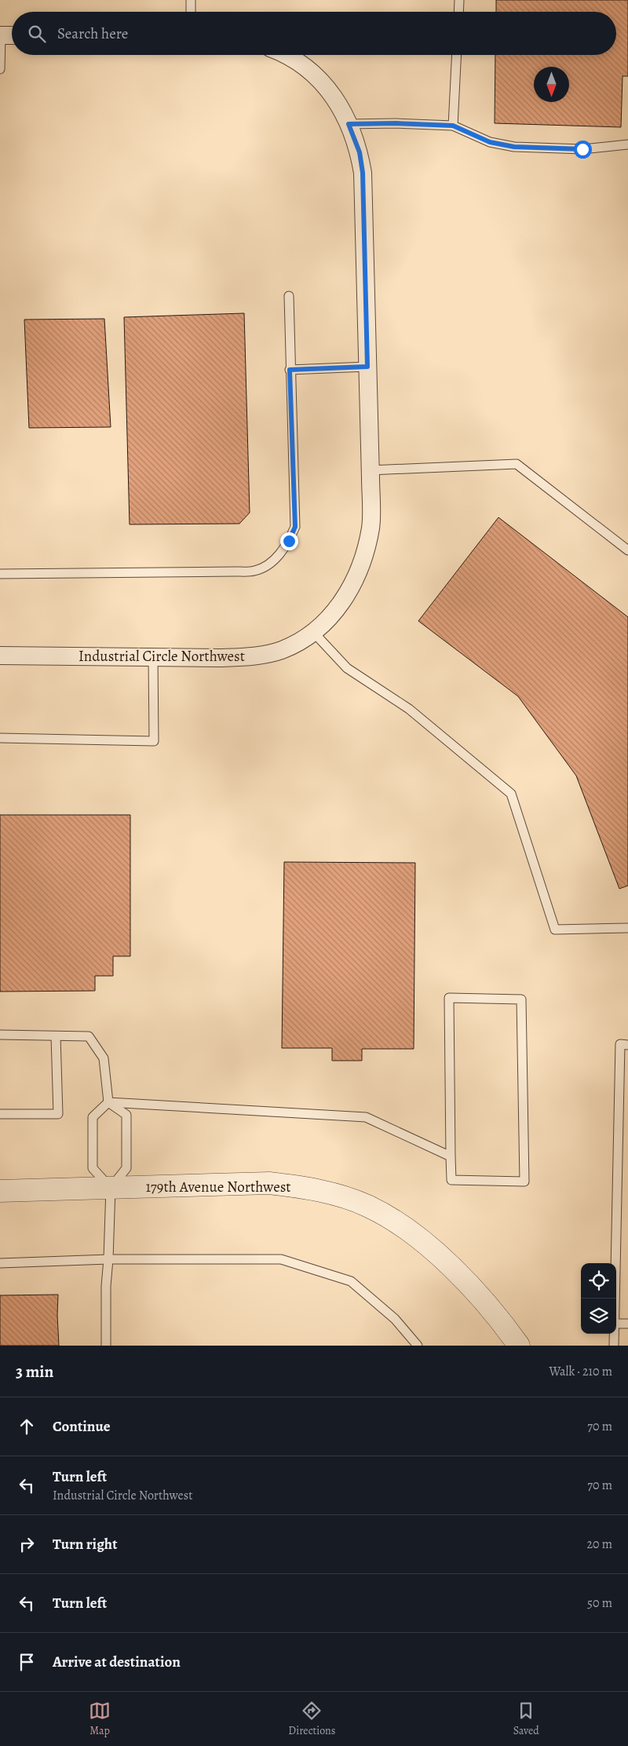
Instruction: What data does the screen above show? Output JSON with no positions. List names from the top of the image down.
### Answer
{
  "streets": {
    "street": ["Industrial Circle Northwest", "179th Avenue Northwest"]
  },
  "north": "bottom",
  "page": {
    "search": "Search here",
    "heading": ["3 min", "Walk · 210 m"],
    "list": [
      ["Continue", "70 m"],
      ["Turn left", "Industrial Circle Northwest", "70 m"],
      ["Turn right", "20 m"],
      ["Turn left", "50 m"],
      "Arrive at destination"
    ],
    "nav": ["Map", "Directions", "Saved"]
  }
}
